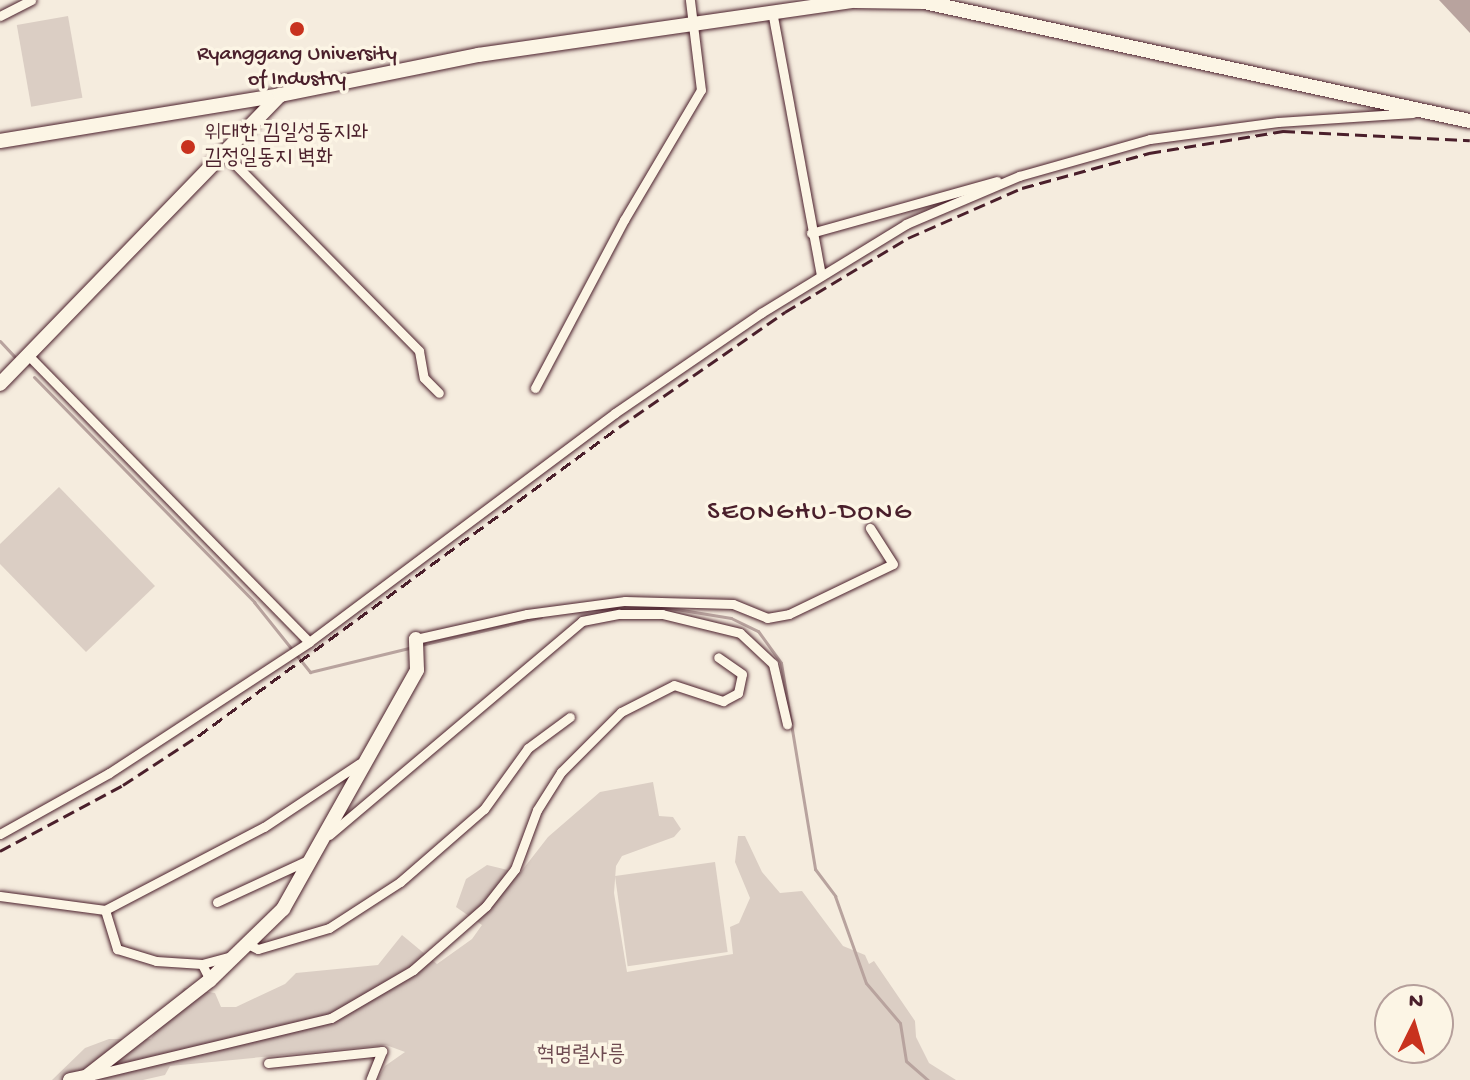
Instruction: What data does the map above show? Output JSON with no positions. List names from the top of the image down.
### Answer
{
  "districts": ["SEONGHU-DONG"],
  "parks": ["혁명렬사릉"],
  "places": ["Ryanggang University of Industry", "위대한 김일성동지와 김정일동지 벽화"],
  "north": "top"
}
